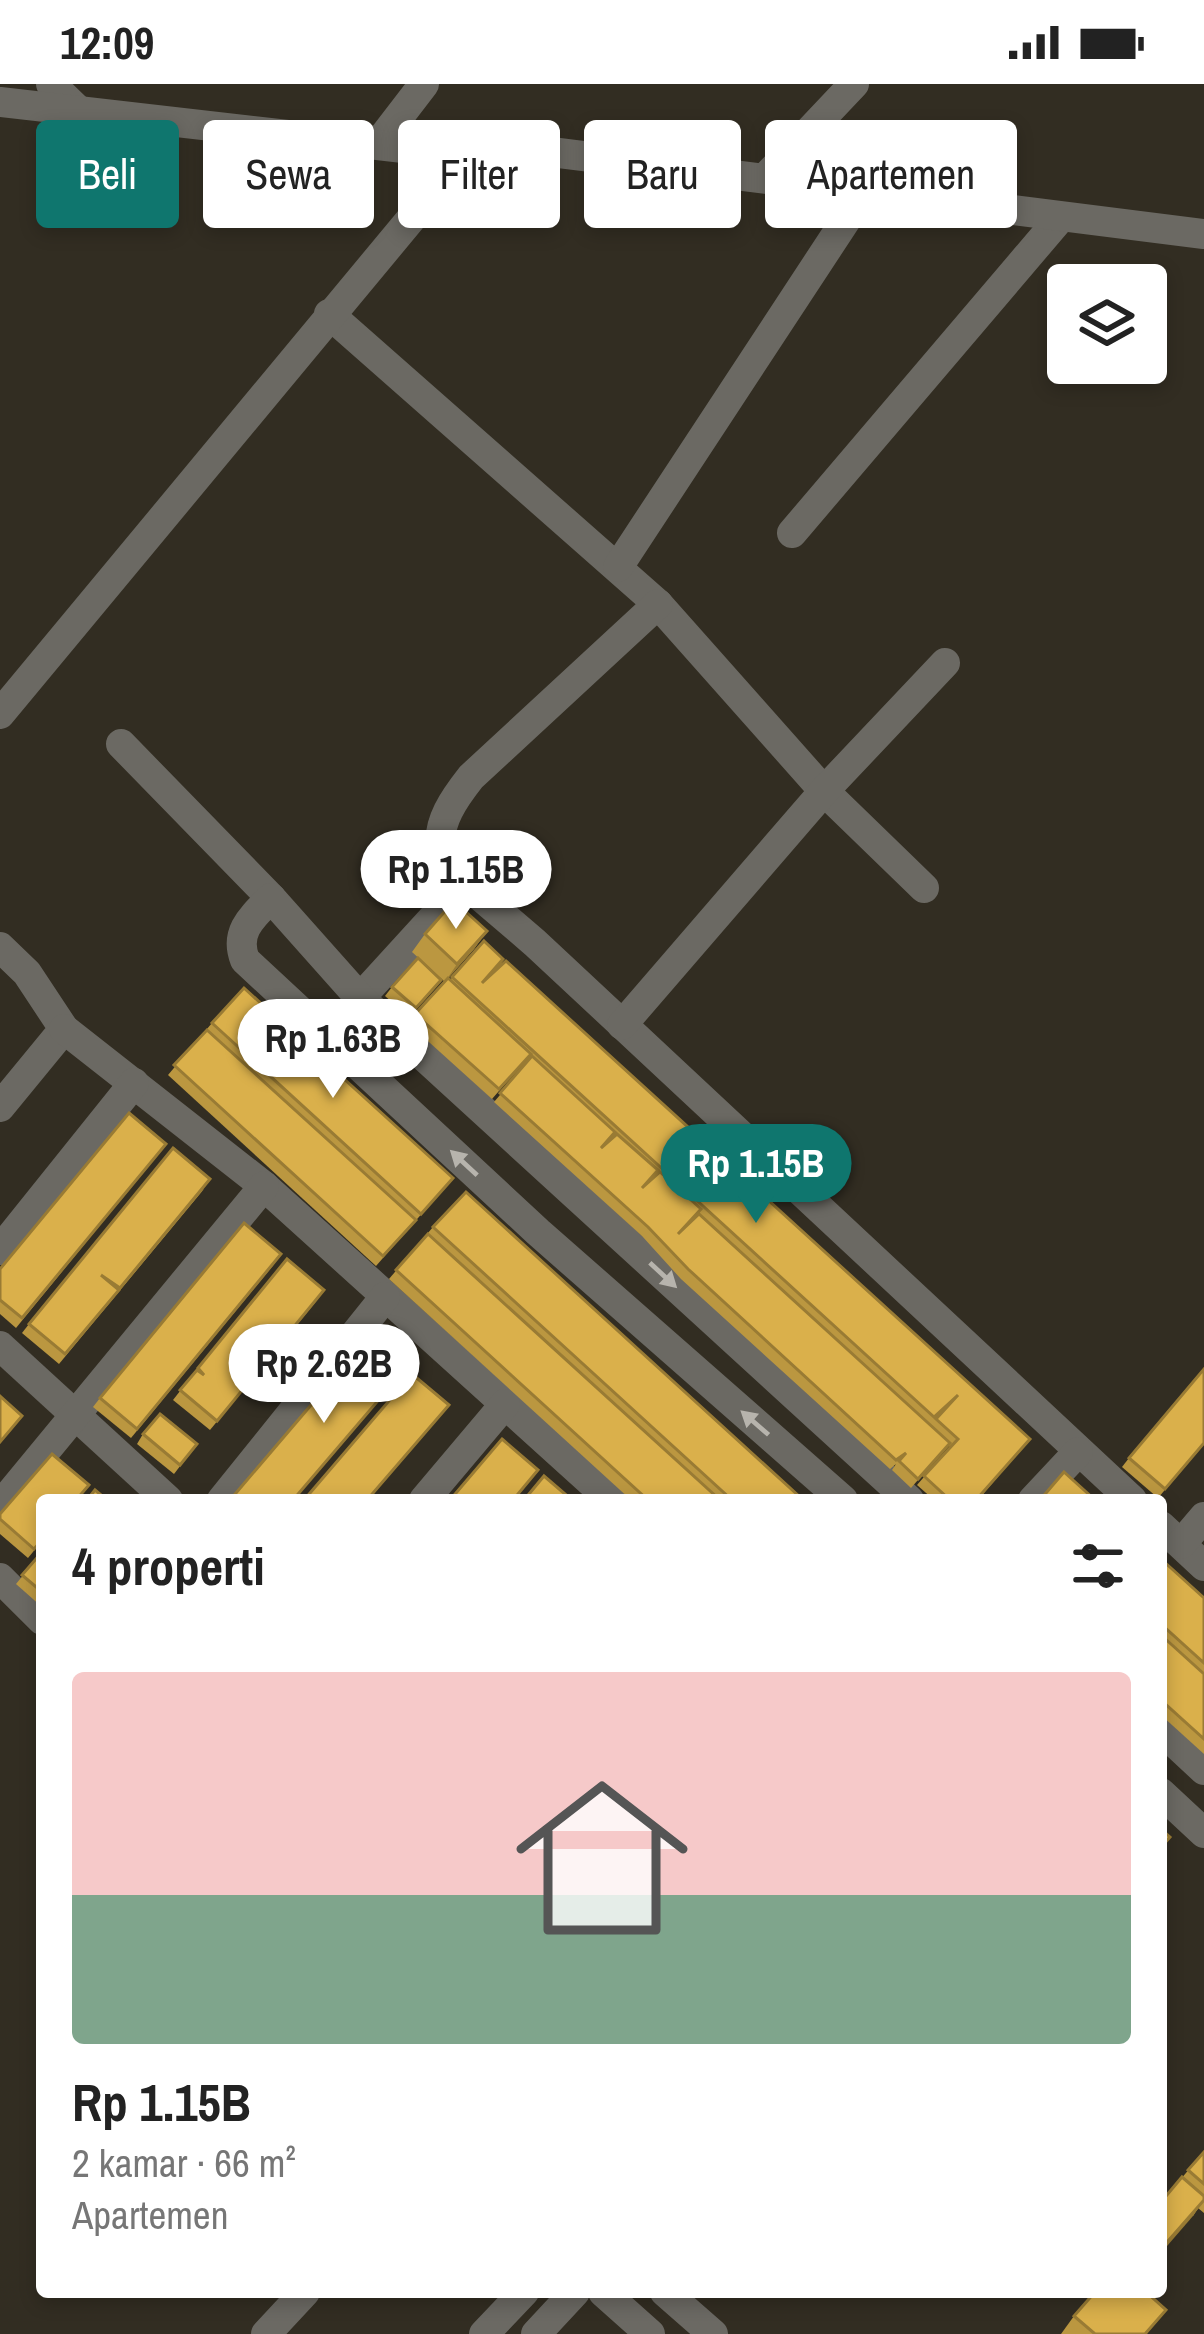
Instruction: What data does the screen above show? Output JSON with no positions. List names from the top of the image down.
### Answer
{
  "page": {
    "status": "12:09",
    "chip": [
      "Beli",
      "Sewa",
      "Filter",
      "Baru",
      "Apartemen"
    ],
    "price": [
      "Rp 1.15B",
      "Rp 1.63B",
      "Rp 1.15B",
      "Rp 2.62B"
    ],
    "heading": "4 properti",
    "list": [
      {
        "name": "Rp 1.15B",
        "note": "2 kamar · 66 m² · Apartemen"
      }
    ]
  }
}
